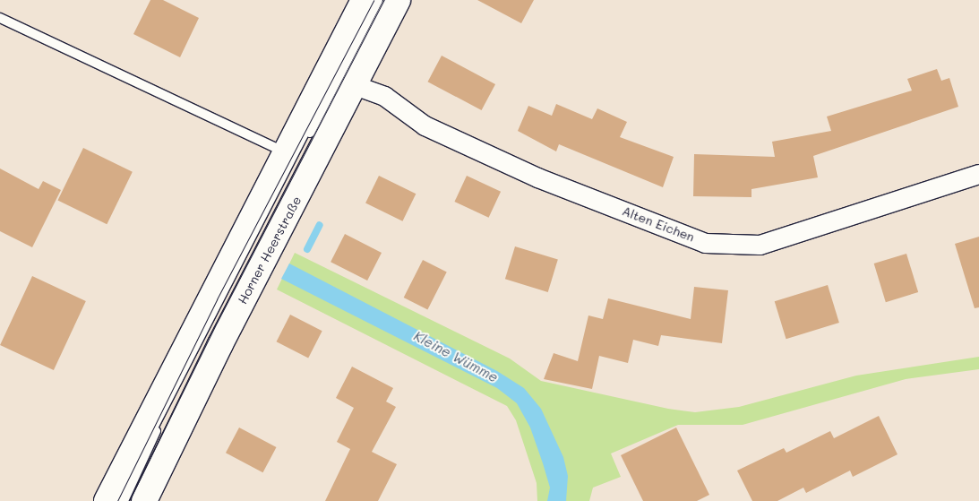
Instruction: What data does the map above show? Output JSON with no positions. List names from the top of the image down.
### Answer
{
  "streets": {
    "main road": ["Horner Heerstraße"],
    "street": ["Alten Eichen"]
  },
  "crossings": [
    ["Alten Eichen", "Horner Heerstraße"]
  ],
  "water": ["Kleine Wümme"]
}
